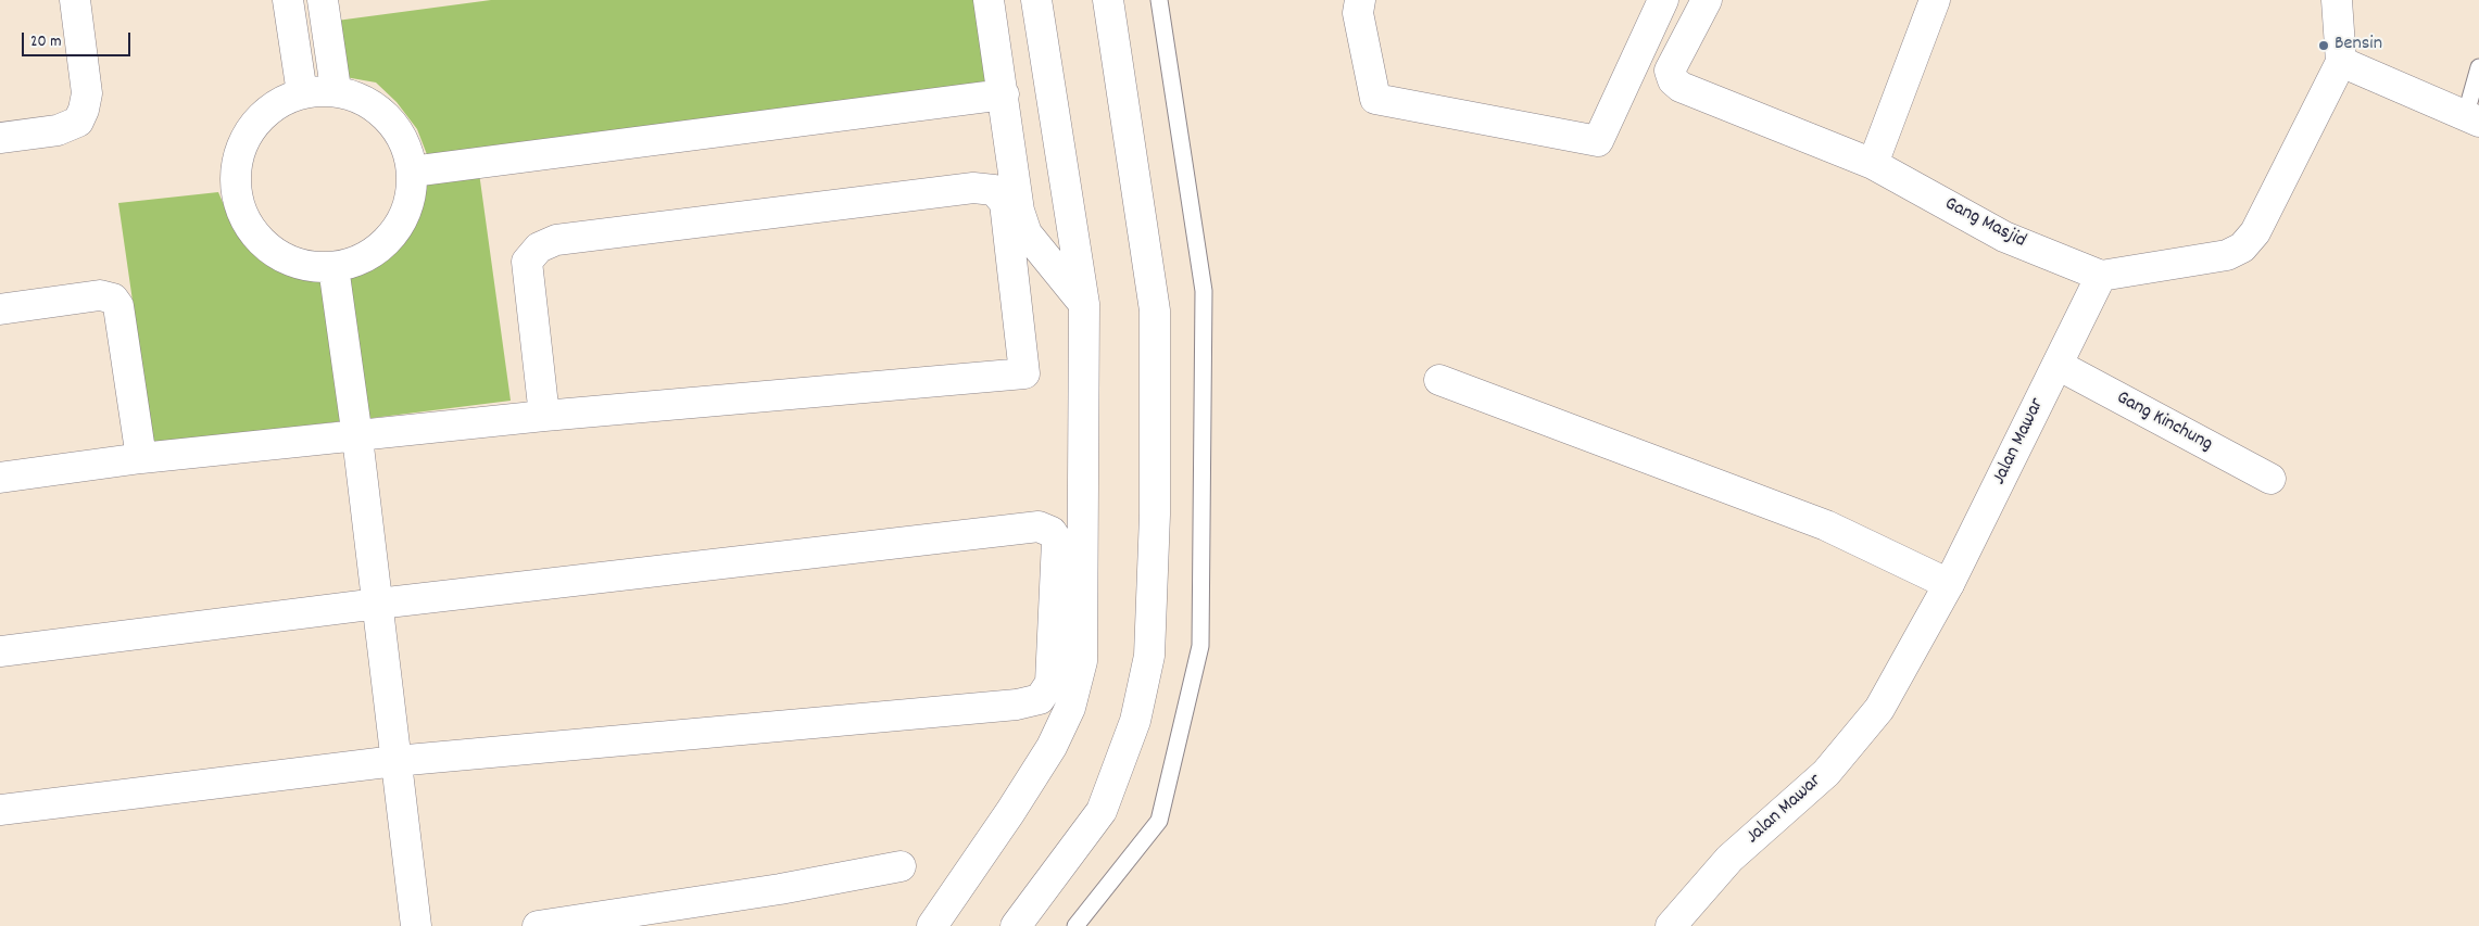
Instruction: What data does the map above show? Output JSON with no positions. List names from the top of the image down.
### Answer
{
  "streets": {
    "street": ["Gang Masjid", "Gang Kinchung", "Jalan Mawar"]
  },
  "crossings": [
    ["Gang Masjid", "Jalan Mawar"],
    ["Gang Kinchung", "Jalan Mawar"]
  ],
  "places": ["Bensin"],
  "scale_bar": "20 m"
}
